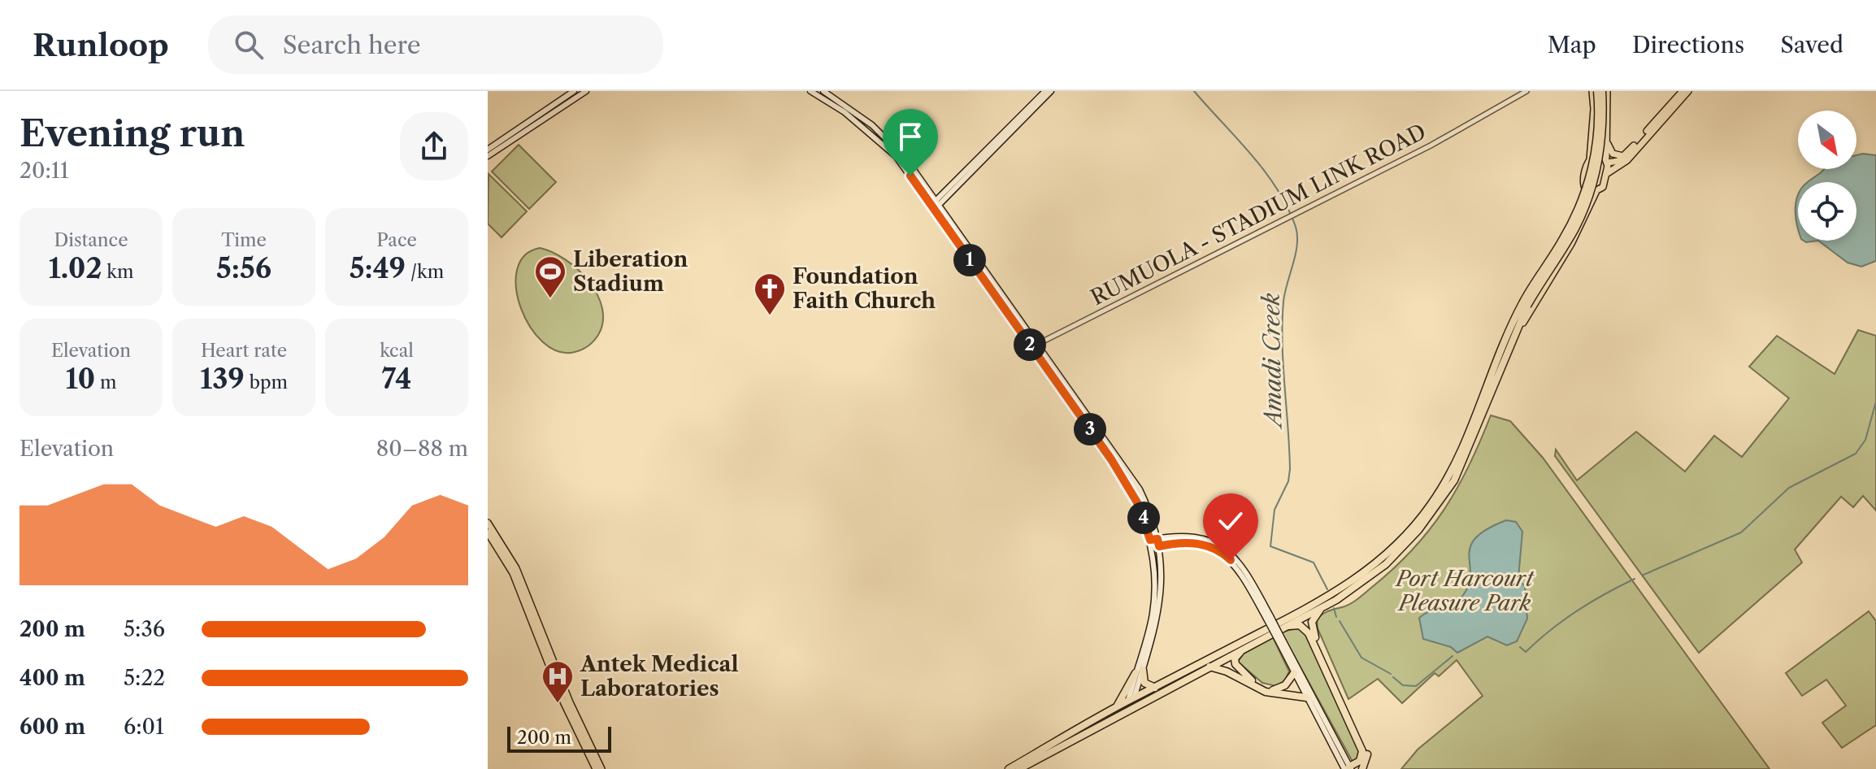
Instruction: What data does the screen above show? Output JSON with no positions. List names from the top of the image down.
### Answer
{
  "streets": {
    "street": ["RUMUOLA - STADIUM LINK ROAD"]
  },
  "water": ["Amadi Creek"],
  "parks": ["Port Harcourt Pleasure Park"],
  "places": {
    "sports": ["Liberation Stadium"],
    "church": ["Foundation Faith Church"],
    "hospital": ["Antek Medical Laboratories"]
  },
  "scale_bar": "200 m",
  "north": "bottom right",
  "page": {
    "header": "Runloop",
    "search": "Search here",
    "nav": ["Map", "Directions", "Saved"],
    "heading": ["Evening run", "20:11"],
    "stats": [
      ["Distance", "1.02 km"],
      ["Time", "5:56"],
      ["Pace", "5:49 /km"],
      ["Elevation", "10 m"],
      ["Heart rate", "139 bpm"],
      ["kcal", "74"]
    ],
    "pins": [
      "1",
      "2",
      "3",
      "4"
    ],
    "chart": ["Elevation", "80–88 m"],
    "list": [
      {
        "name": "200 m",
        "note": "5:36"
      },
      {
        "name": "400 m",
        "note": "5:22"
      },
      {
        "name": "600 m",
        "note": "6:01"
      }
    ],
    "scale": "200 m"
  }
}
